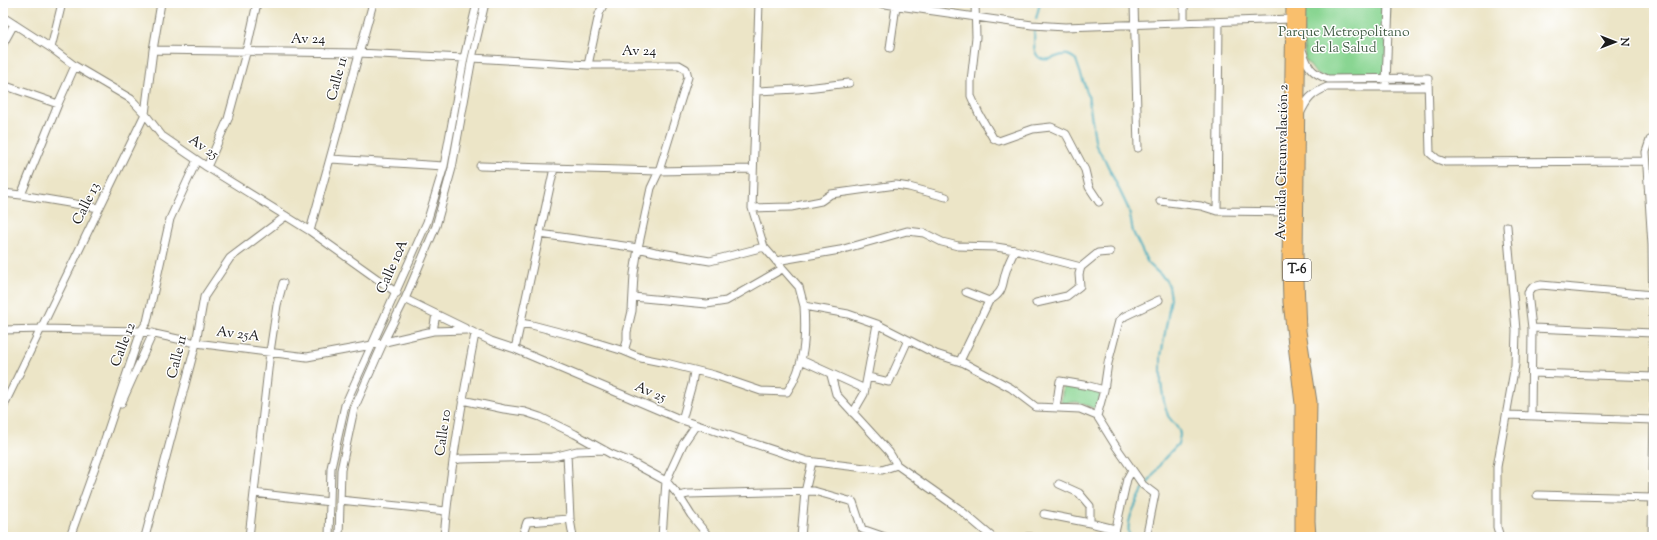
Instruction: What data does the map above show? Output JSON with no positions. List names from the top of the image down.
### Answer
{
  "streets": {
    "main road": ["Avenida Circunvalación 2", "T-6"],
    "street": [
      "Av 24",
      "Calle 11",
      "Av 25",
      "Calle 13",
      "Calle 10A",
      "Av 25A",
      "Calle 12",
      "Calle 10"
    ]
  },
  "crossings": [
    ["Av 24", "Calle 11"],
    ["Av 24", "Calle 13"],
    ["Av 24", "Calle 10A"],
    ["Calle 11", "Av 25"],
    ["Calle 11", "Av 25A"],
    ["Av 25", "Calle 13"],
    ["Av 25", "Calle 10A"],
    ["Av 25", "Av 25A"],
    ["Av 25", "Calle 12"],
    ["Av 25", "Calle 10"],
    ["Calle 13", "Av 25A"],
    ["Calle 10A", "Av 25A"],
    ["Av 25A", "Calle 12"]
  ],
  "parks": ["Parque Metropolitano de la Salud"],
  "north": "right"
}
